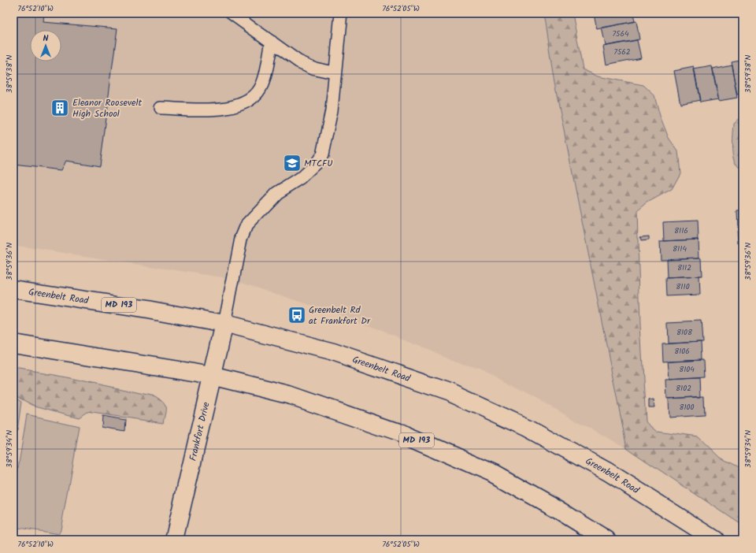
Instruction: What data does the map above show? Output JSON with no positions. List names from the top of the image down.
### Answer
{
  "streets": {
    "main road": ["Greenbelt Road", "MD 193", "Frankfort Drive"]
  },
  "crossings": [
    ["Greenbelt Road", "Frankfort Drive"],
    ["MD 193", "Frankfort Drive"]
  ],
  "places": {
    "building": ["Eleanor Roosevelt High School"],
    "school or university": ["MTCFU"],
    "bus stop": ["Greenbelt Rd at Frankfort Dr"]
  },
  "house_numbers": [
    "7564",
    "7562",
    "8116",
    "8114",
    "8112",
    "8110",
    "8108",
    "8106",
    "8104",
    "8102",
    "8100"
  ],
  "north": "top",
  "coordinates": [
    "76°52'10\"W",
    "76°52'05\"W",
    "38°59'38\"N",
    "38°59'36\"N",
    "38°59'34\"N"
  ]
}
